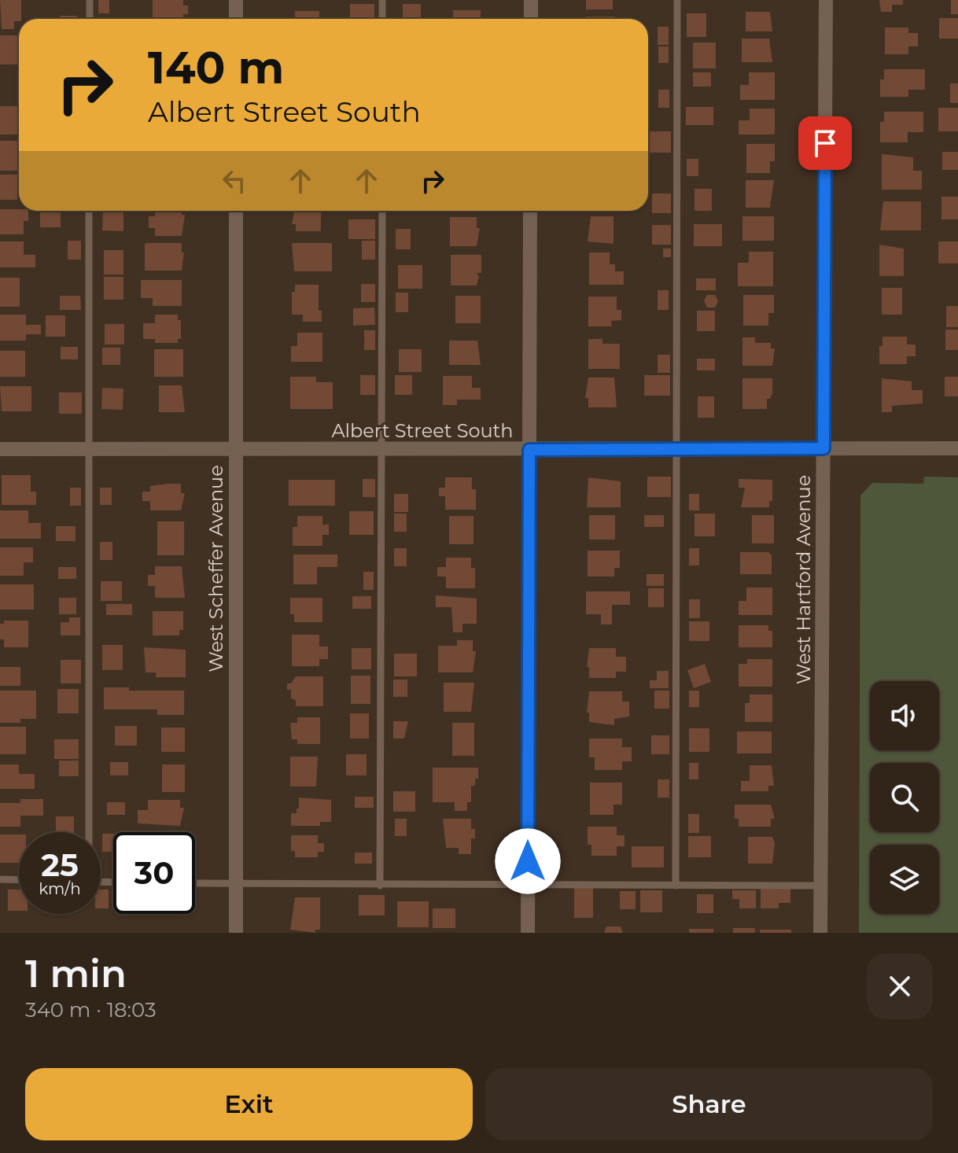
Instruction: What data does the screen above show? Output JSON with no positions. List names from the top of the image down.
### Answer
{
  "streets": {
    "street": ["Albert Street South", "West Scheffer Avenue", "West Hartford Avenue"]
  },
  "crossings": [
    ["Albert Street South", "West Scheffer Avenue"],
    ["Albert Street South", "West Hartford Avenue"]
  ],
  "page": {
    "turn": ["140 m", "Albert Street South"],
    "speed": "25 km/h",
    "limit": "30",
    "heading": ["1 min", "340 m · 18:03"],
    "buttons": ["Exit", "Share"]
  }
}
